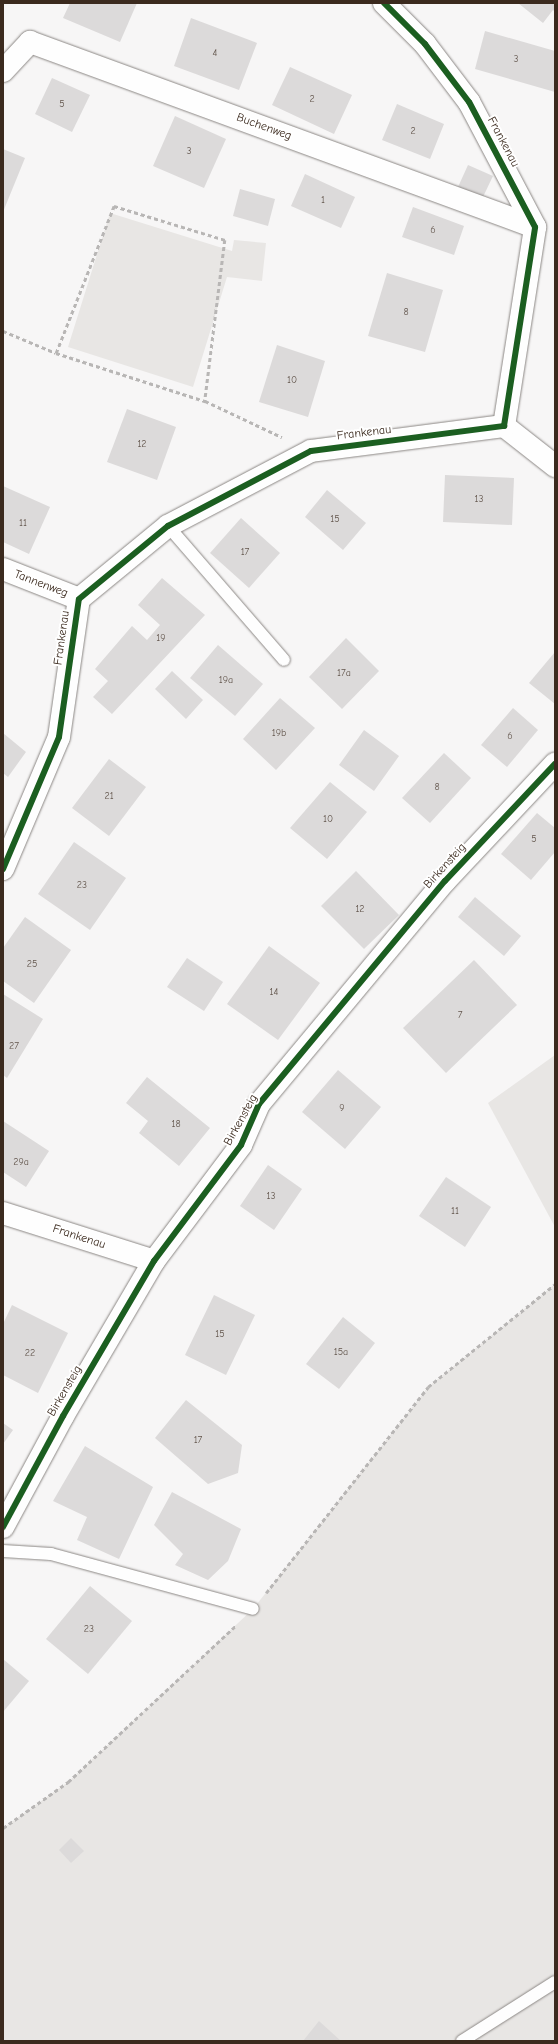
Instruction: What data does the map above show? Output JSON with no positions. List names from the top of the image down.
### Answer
{
  "streets": {
    "street": [
      "Buchenweg",
      "Frankenau",
      "Tannenweg",
      "Birkensteig"
    ]
  },
  "crossings": [
    ["Buchenweg", "Frankenau"],
    ["Frankenau", "Tannenweg"],
    ["Frankenau", "Birkensteig"]
  ],
  "house_numbers": [
    "4",
    "3",
    "2",
    "5",
    "2",
    "3",
    "1",
    "6",
    "8",
    "10",
    "12",
    "13",
    "15",
    "11",
    "17",
    "19",
    "17a",
    "19a",
    "19b",
    "6",
    "8",
    "21",
    "10",
    "5",
    "23",
    "12",
    "25",
    "14",
    "7",
    "27",
    "9",
    "18",
    "29a",
    "13",
    "11",
    "15",
    "15a",
    "22",
    "17",
    "23"
  ]
}
